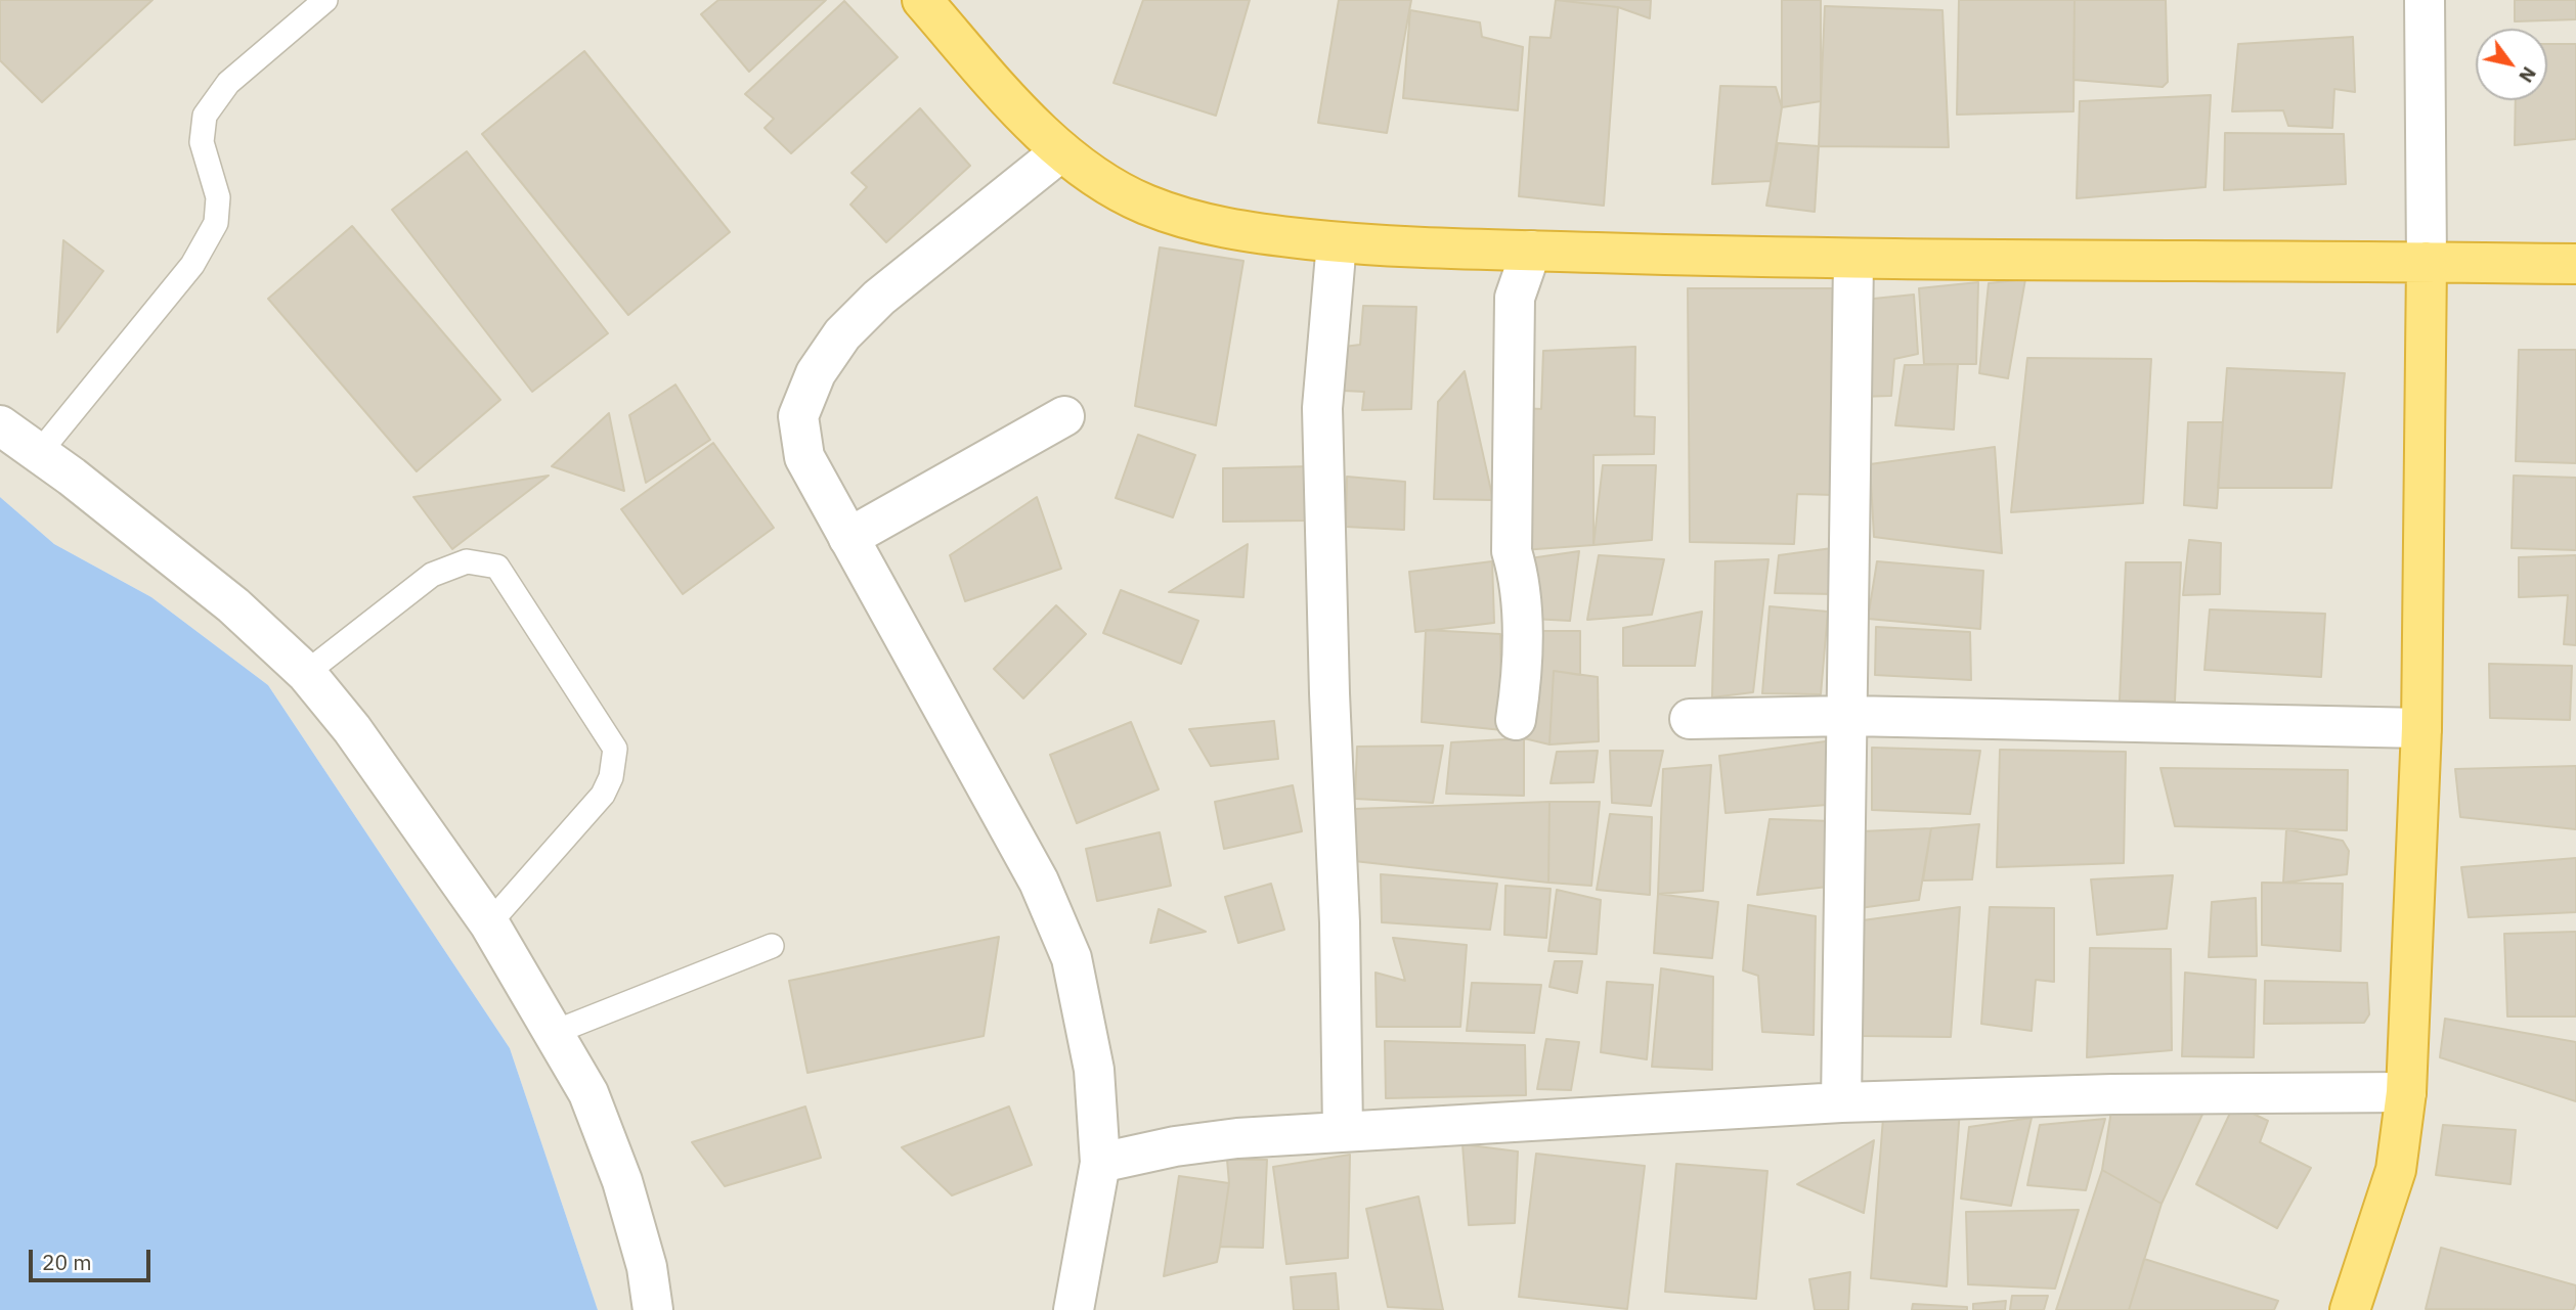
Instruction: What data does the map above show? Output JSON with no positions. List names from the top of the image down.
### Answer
{
  "scale_bar": "20 m",
  "north": "bottom right"
}
